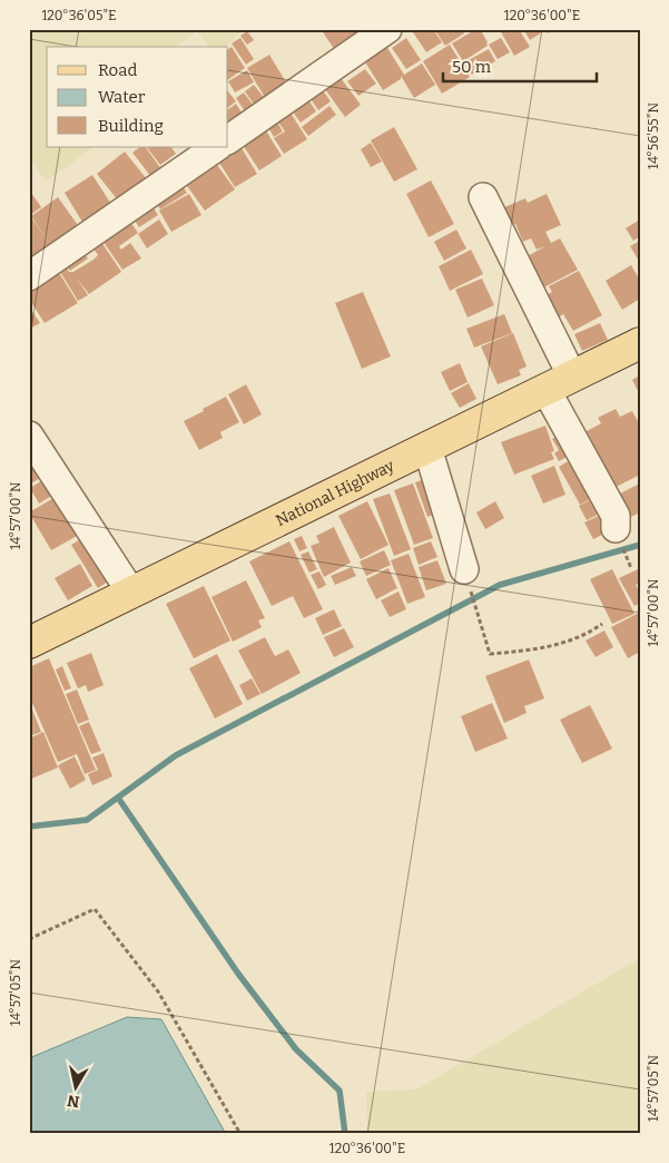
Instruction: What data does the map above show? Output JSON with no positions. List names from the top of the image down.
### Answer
{
  "streets": {
    "main road": ["National Highway"]
  },
  "legend": ["Road", "Water", "Building"],
  "scale_bar": "50 m",
  "north": "bottom",
  "coordinates": [
    "120°36'05\"E",
    "120°36'00\"E",
    "14°56'55\"N",
    "14°57'00\"N",
    "14°57'05\"N"
  ]
}
